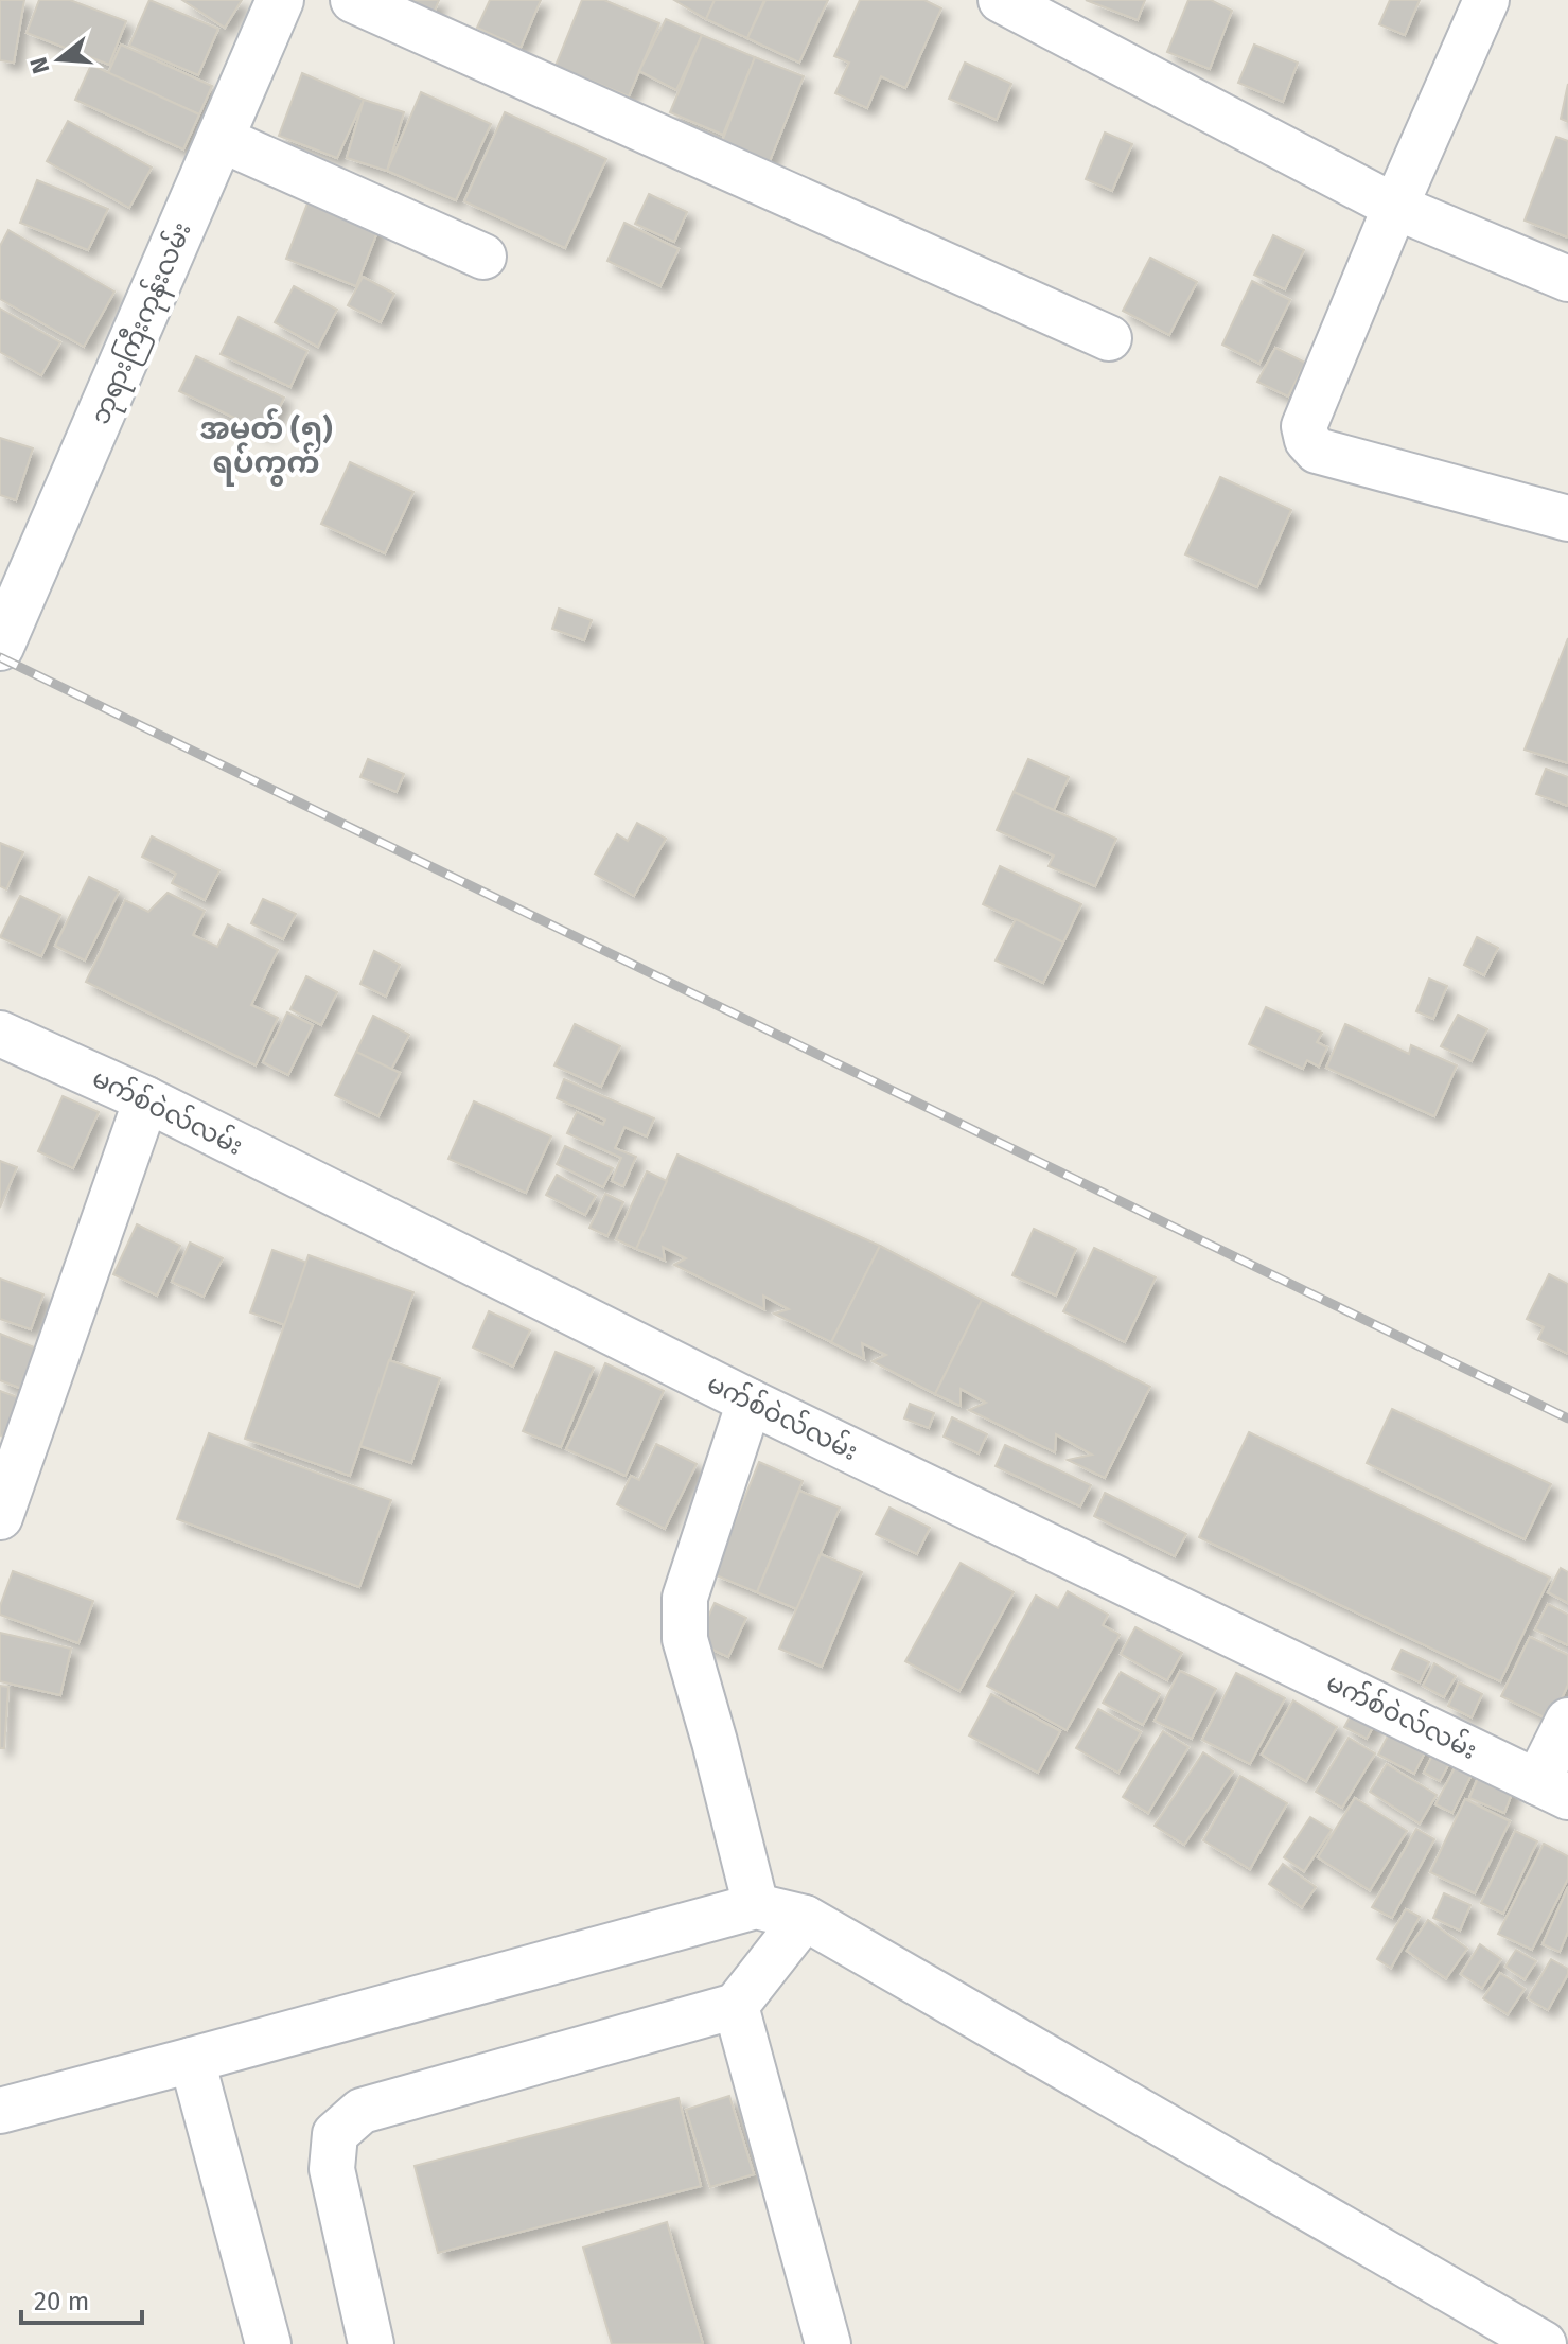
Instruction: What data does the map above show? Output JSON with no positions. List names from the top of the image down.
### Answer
{
  "streets": {
    "street": ["ဘုရားကြီးကုန်းလမ်း", "မက်စ်ဝဲလ်လမ်း"]
  },
  "districts": ["အမှတ် (၅) ရပ်ကွက်"],
  "scale_bar": "20 m",
  "north": "left"
}
